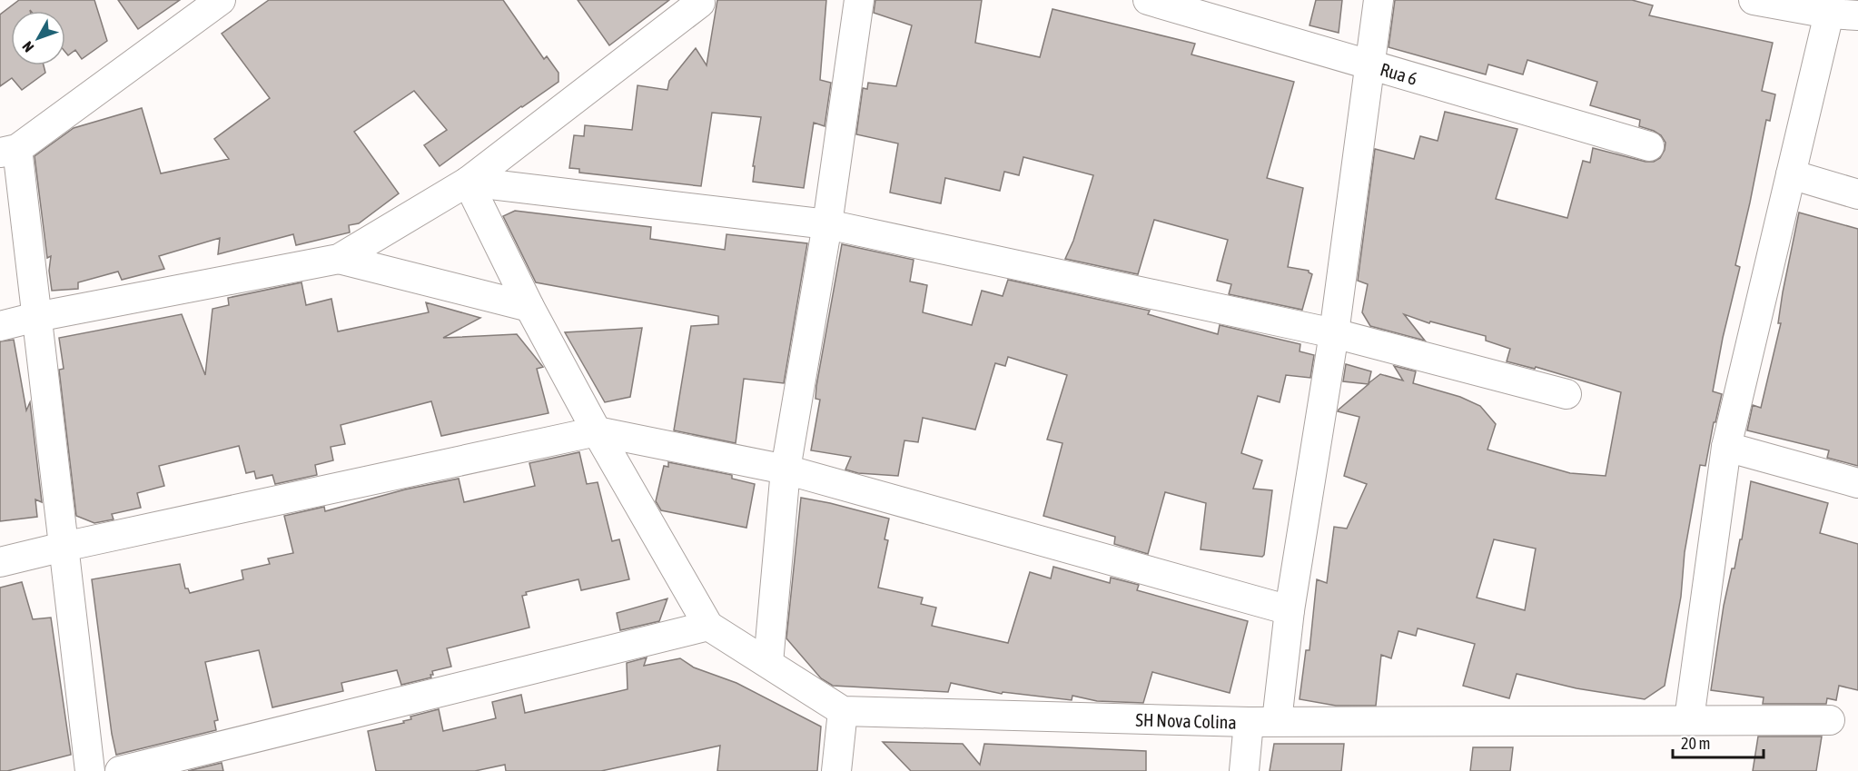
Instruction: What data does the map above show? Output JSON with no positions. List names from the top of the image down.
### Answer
{
  "streets": {
    "street": ["Rua 6", "SH Nova Colina"]
  },
  "scale_bar": "20 m",
  "north": "bottom left"
}
